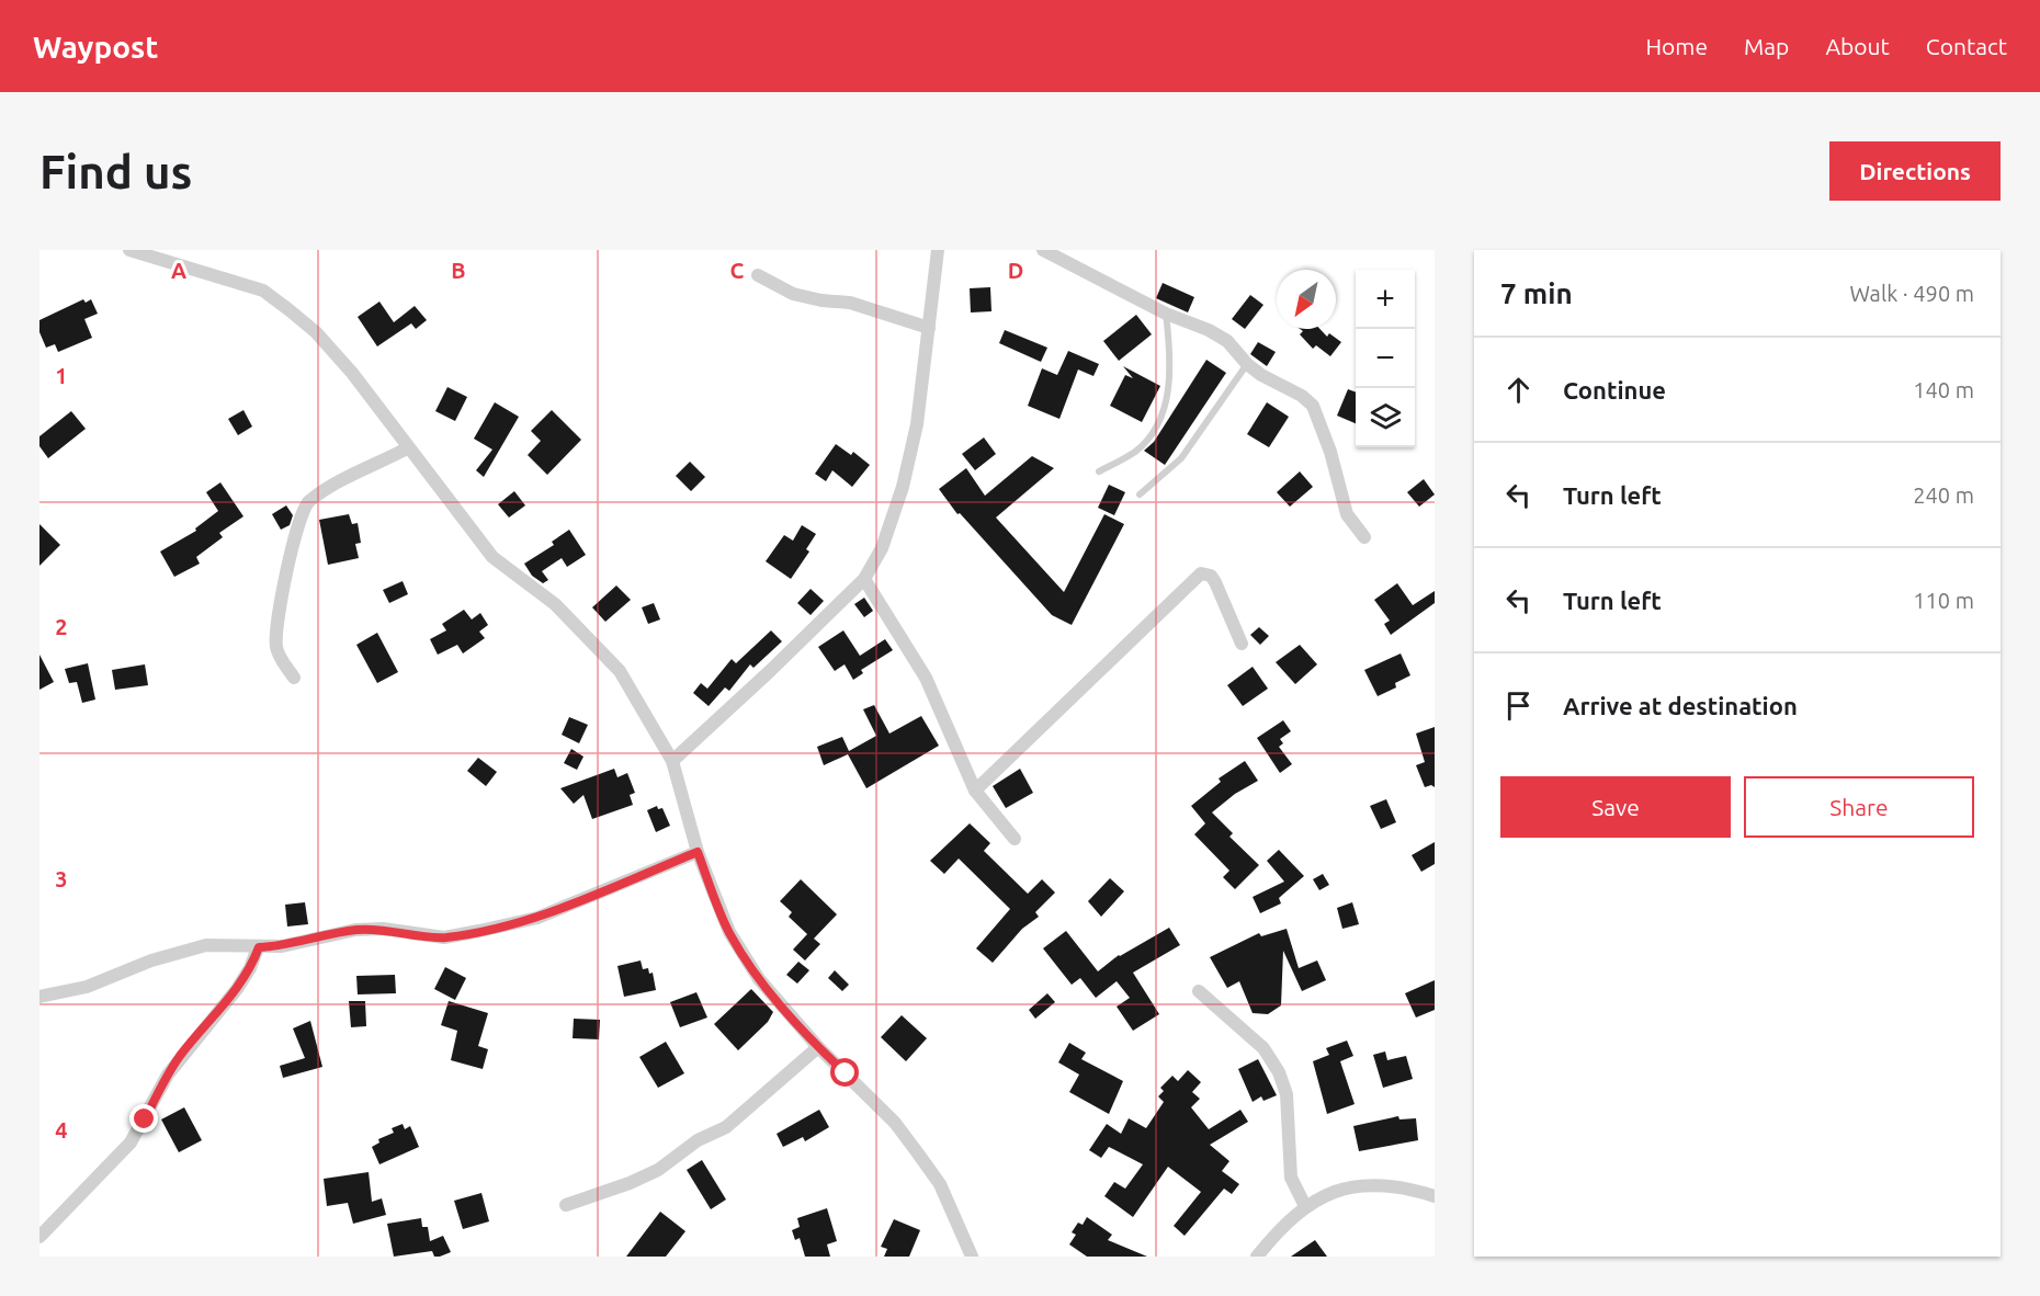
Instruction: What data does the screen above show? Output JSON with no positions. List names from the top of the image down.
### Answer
{
  "north": "bottom left",
  "page": {
    "header": "Waypost",
    "nav": [
      "Home",
      "Map",
      "About",
      "Contact"
    ],
    "buttons": [
      "Directions",
      ["Save", "Share"]
    ],
    "title": "Find us",
    "heading": ["7 min", "Walk · 490 m"],
    "map_buttons": ["+", "−"],
    "list": [
      ["Continue", "140 m"],
      ["Turn left", "240 m"],
      ["Turn left", "110 m"],
      "Arrive at destination"
    ]
  },
  "grid": {
    "columns": [
      "A",
      "B",
      "C",
      "D"
    ],
    "rows": [
      "1",
      "2",
      "3",
      "4"
    ]
  }
}
